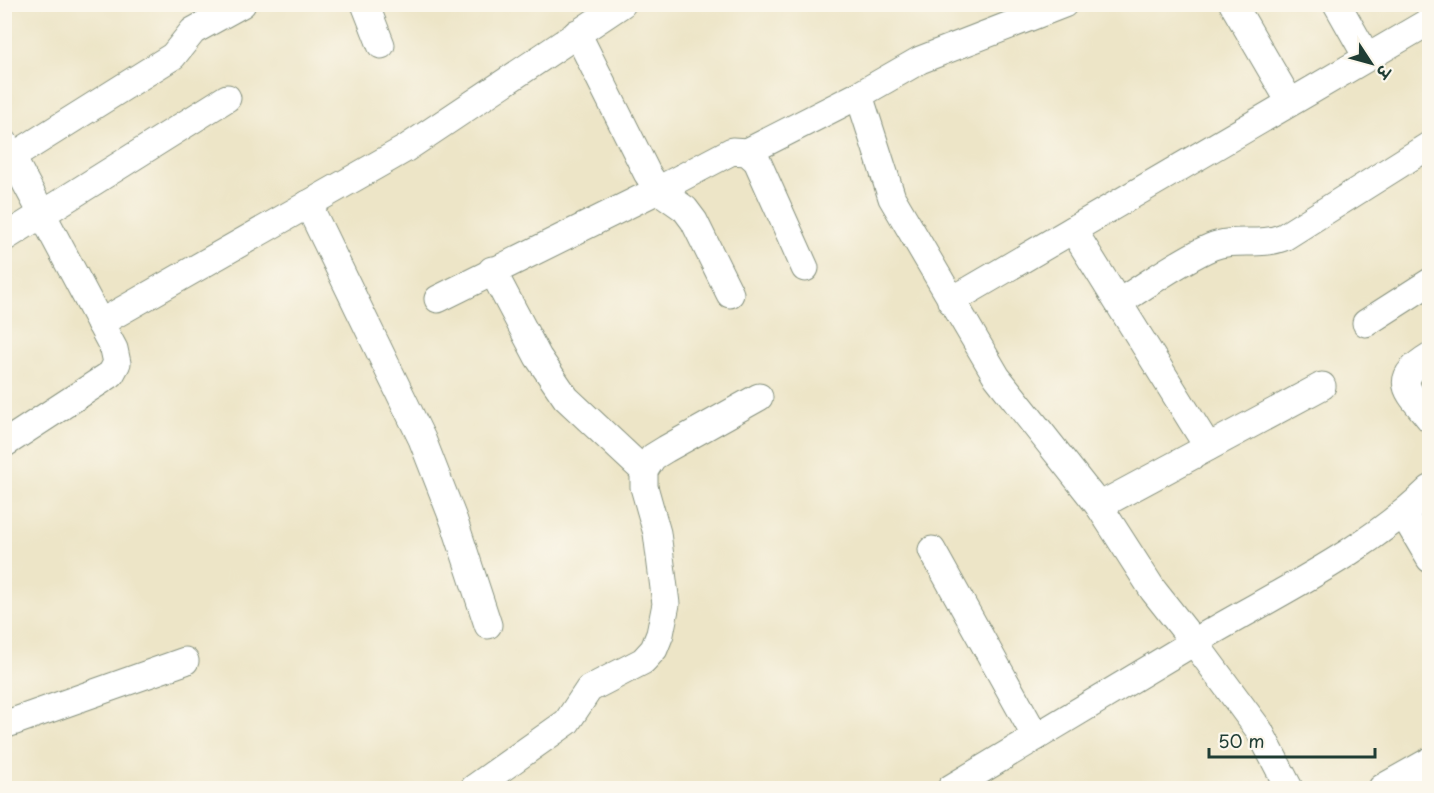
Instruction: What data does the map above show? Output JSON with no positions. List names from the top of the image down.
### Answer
{
  "scale_bar": "50 m",
  "north": "bottom right"
}
